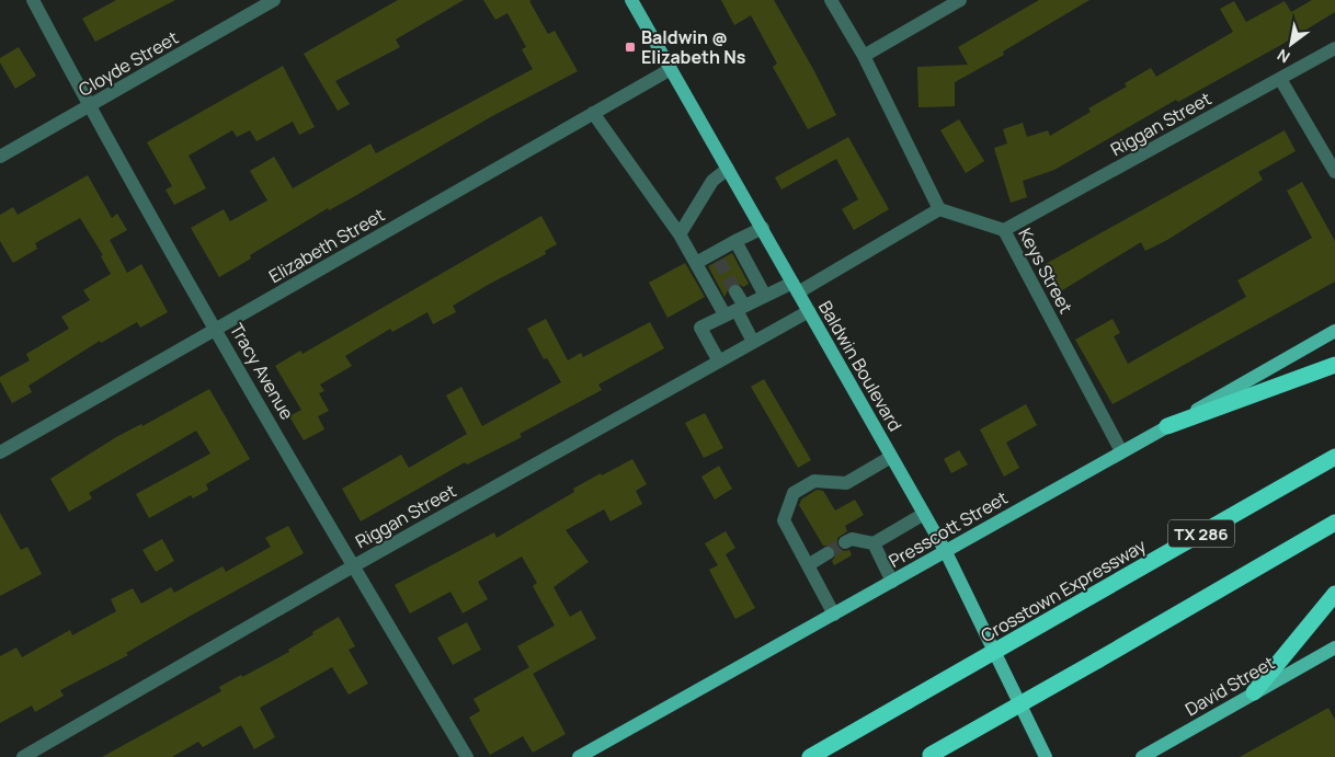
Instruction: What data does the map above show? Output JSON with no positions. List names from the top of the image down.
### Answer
{
  "streets": {
    "highway": ["TX 286", "Crosstown Expressway"],
    "main road": ["Baldwin Boulevard", "Presscott Street", "David Street"],
    "street": [
      "Cloyde Street",
      "Riggan Street",
      "Elizabeth Street",
      "Keys Street",
      "Tracy Avenue"
    ]
  },
  "crossings": [
    ["Cloyde Street", "Tracy Avenue"],
    ["Riggan Street", "Keys Street"],
    ["Riggan Street", "Baldwin Boulevard"],
    ["Riggan Street", "Tracy Avenue"],
    ["Elizabeth Street", "Baldwin Boulevard"],
    ["Elizabeth Street", "Tracy Avenue"],
    ["Keys Street", "Presscott Street"],
    ["Baldwin Boulevard", "Presscott Street"]
  ],
  "places": {
    "transit": ["Baldwin @ Elizabeth Ns"]
  },
  "north": "bottom left"
}
